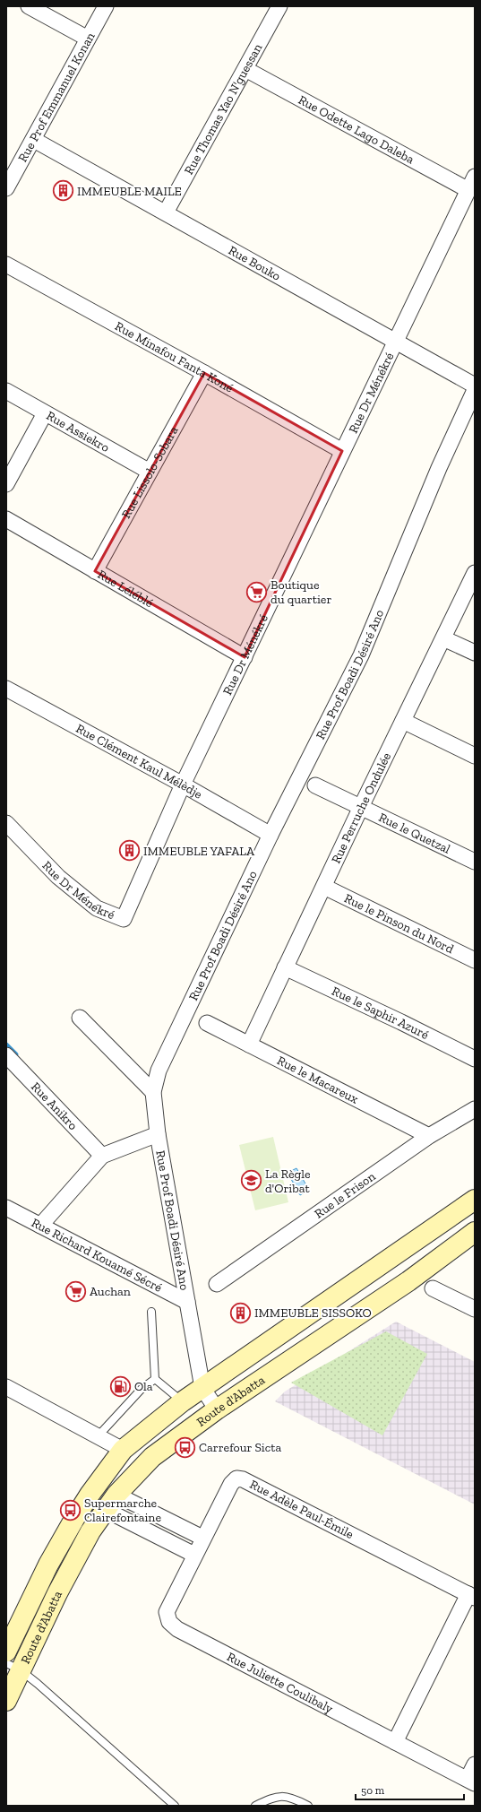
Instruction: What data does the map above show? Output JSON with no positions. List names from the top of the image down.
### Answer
{
  "streets": {
    "street": [
      "Rue Prof Emmanuel Konan",
      "Rue Thomas Yao N'guessan",
      "Rue Odette Lago Daleba",
      "Rue Bouko",
      "Rue Minafou Fanta Koné",
      "Rue Dr Ménékré",
      "Rue Assiekro",
      "Rue Lissolo-Sobara",
      "Rue Léléblé",
      "Rue Prof Boadi Désiré Ano",
      "Rue Clément Kaul Mélèdje",
      "Rue Perruche Ondulée",
      "Rue le Quetzal",
      "Rue le Pinson du Nord",
      "Rue le Saphir Azuré",
      "Rue le Macareux",
      "Rue Anikro",
      "Rue le Frison",
      "Rue Richard Kouamé Sécré",
      "Route d'Abatta",
      "Rue Adèle Paul-Émile",
      "Rue Juliette Coulibaly"
    ]
  },
  "crossings": [
    ["Rue Prof Emmanuel Konan", "Rue Bouko"],
    ["Rue Thomas Yao N'guessan", "Rue Odette Lago Daleba"],
    ["Rue Thomas Yao N'guessan", "Rue Bouko"],
    ["Rue Odette Lago Daleba", "Rue Dr Ménékré"],
    ["Rue Bouko", "Rue Dr Ménékré"],
    ["Rue Minafou Fanta Koné", "Rue Dr Ménékré"],
    ["Rue Minafou Fanta Koné", "Rue Lissolo-Sobara"],
    ["Rue Dr Ménékré", "Rue Léléblé"],
    ["Rue Dr Ménékré", "Rue Clément Kaul Mélèdje"],
    ["Rue Assiekro", "Rue Lissolo-Sobara"],
    ["Rue Lissolo-Sobara", "Rue Léléblé"],
    ["Rue Prof Boadi Désiré Ano", "Rue Clément Kaul Mélèdje"],
    ["Rue Prof Boadi Désiré Ano", "Rue Richard Kouamé Sécré"],
    ["Rue Prof Boadi Désiré Ano", "Route d'Abatta"],
    ["Rue Perruche Ondulée", "Rue le Quetzal"],
    ["Rue Perruche Ondulée", "Rue le Pinson du Nord"],
    ["Rue Perruche Ondulée", "Rue le Saphir Azuré"],
    ["Rue Perruche Ondulée", "Rue le Macareux"],
    ["Rue le Macareux", "Rue le Frison"],
    ["Rue Adèle Paul-Émile", "Rue Juliette Coulibaly"]
  ],
  "places": {
    "building": ["IMMEUBLE MAILE", "IMMEUBLE YAFALA", "IMMEUBLE SISSOKO"],
    "supermarket": ["Boutique du quartier", "Auchan"],
    "school or university": ["La Règle d'Oribat"],
    "fuel station": ["Ola"],
    "bus stop": ["Carrefour Sicta", "Supermarche Clairefontaine"]
  },
  "scale_bar": "50 m"
}
